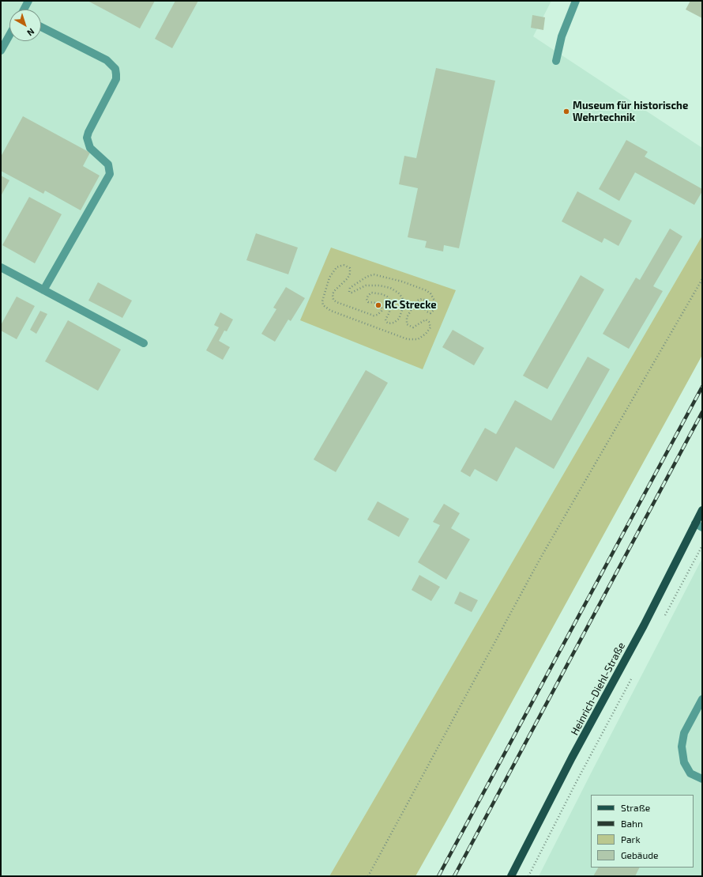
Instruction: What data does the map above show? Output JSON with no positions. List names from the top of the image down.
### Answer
{
  "streets": {
    "main road": ["Heinrich-Diehl-Straße"]
  },
  "places": ["Museum für historische Wehrtechnik", "RC Strecke"],
  "legend": [
    "Straße",
    "Bahn",
    "Park",
    "Gebäude"
  ],
  "north": "bottom right"
}
